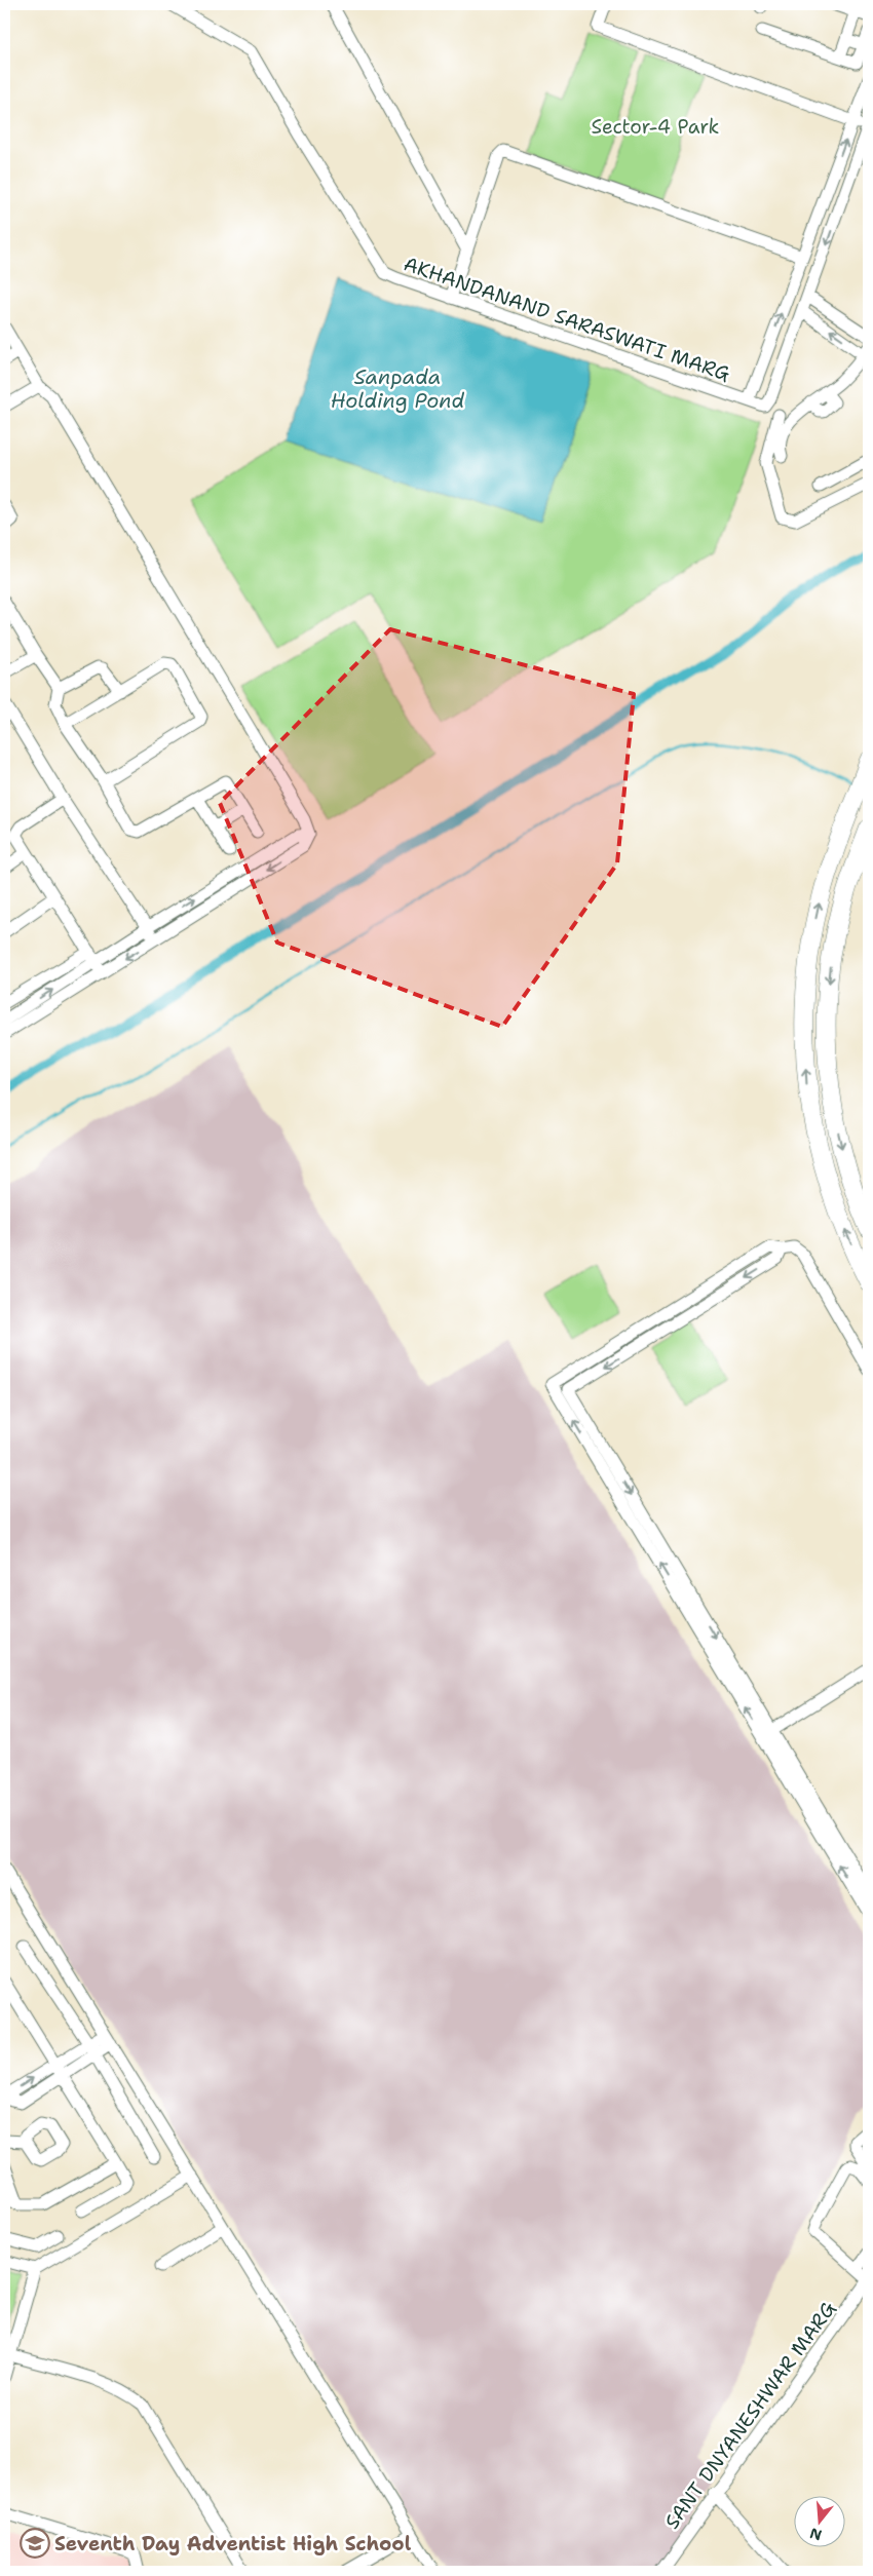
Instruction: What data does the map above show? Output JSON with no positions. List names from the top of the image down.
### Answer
{
  "streets": {
    "street": ["AKHANDANAND SARASWATI MARG", "SANT DNYANESHWAR MARG"]
  },
  "water": ["Sanpada Holding Pond"],
  "parks": ["Sector-4 Park"],
  "places": {
    "school or university": ["Seventh Day Adventist High School"]
  },
  "north": "bottom"
}
